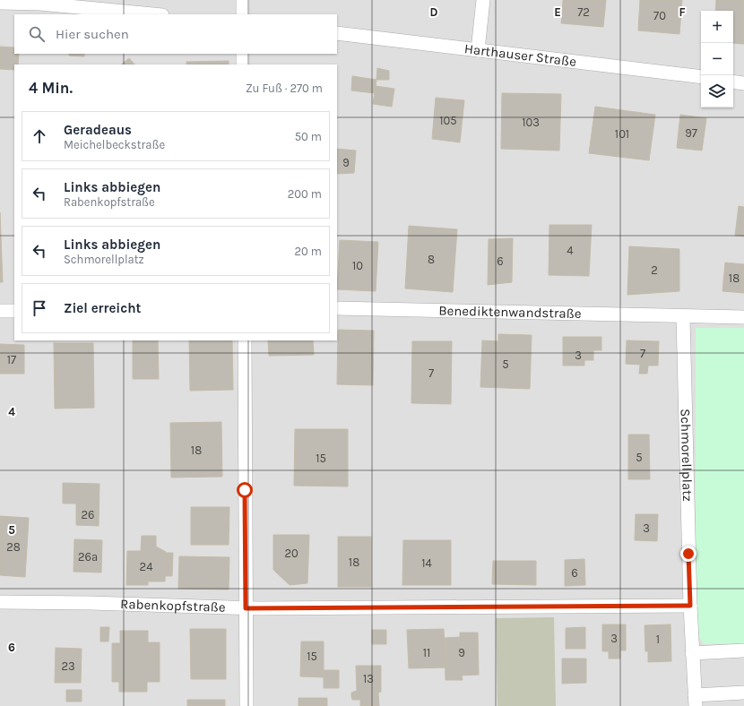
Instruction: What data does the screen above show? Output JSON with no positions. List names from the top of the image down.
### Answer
{
  "streets": {
    "street": [
      "Harthauser Straße",
      "Benediktenwandstraße",
      "Schmorellplatz",
      "Rabenkopfstraße"
    ]
  },
  "crossings": [
    ["Benediktenwandstraße", "Schmorellplatz"],
    ["Schmorellplatz", "Rabenkopfstraße"]
  ],
  "house_numbers": [
    "72",
    "70",
    "105",
    "103",
    "97",
    "101",
    "9",
    "4",
    "8",
    "6",
    "10",
    "2",
    "18",
    "7",
    "3",
    "17",
    "5",
    "7",
    "18",
    "5",
    "15",
    "26",
    "3",
    "28",
    "20",
    "26a",
    "18",
    "14",
    "24",
    "6",
    "3",
    "1",
    "11",
    "9",
    "15",
    "23",
    "13"
  ],
  "page": {
    "map_buttons": ["+", "−"],
    "search": "Hier suchen",
    "heading": ["4 Min.", "Zu Fuß · 270 m"],
    "list": [
      ["Geradeaus", "Meichelbeckstraße", "50 m"],
      ["Links abbiegen", "Rabenkopfstraße", "200 m"],
      ["Links abbiegen", "Schmorellplatz", "20 m"],
      "Ziel erreicht"
    ]
  },
  "grid": {
    "columns": ["D", "E", "F"],
    "rows": ["4", "5", "6"]
  }
}
